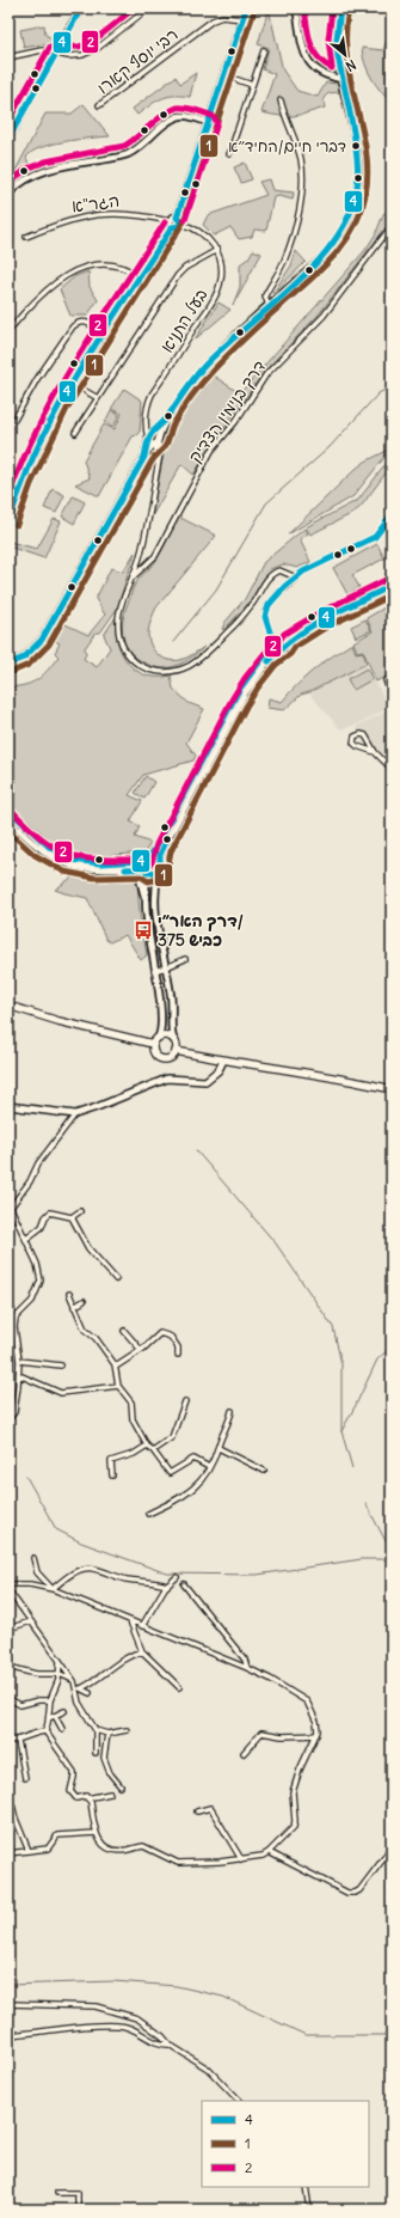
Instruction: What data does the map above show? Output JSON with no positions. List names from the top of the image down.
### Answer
{
  "streets": {
    "street": [
      "רבי יוסף קארו",
      "הגר\"א",
      "בעל התניא",
      "דרך בנימין הצדיק"
    ]
  },
  "crossings": [
    ["בעל התניא", "דרך בנימין הצדיק"]
  ],
  "places": {
    "other": ["דברי חיים/החיד״א"],
    "bus stop": ["דרך האר״י/ כביש 375"]
  },
  "lines": ["transit line 4", "transit line 2", "transit line 1"],
  "legend": ["4", "1", "2"],
  "north": "bottom right"
}
